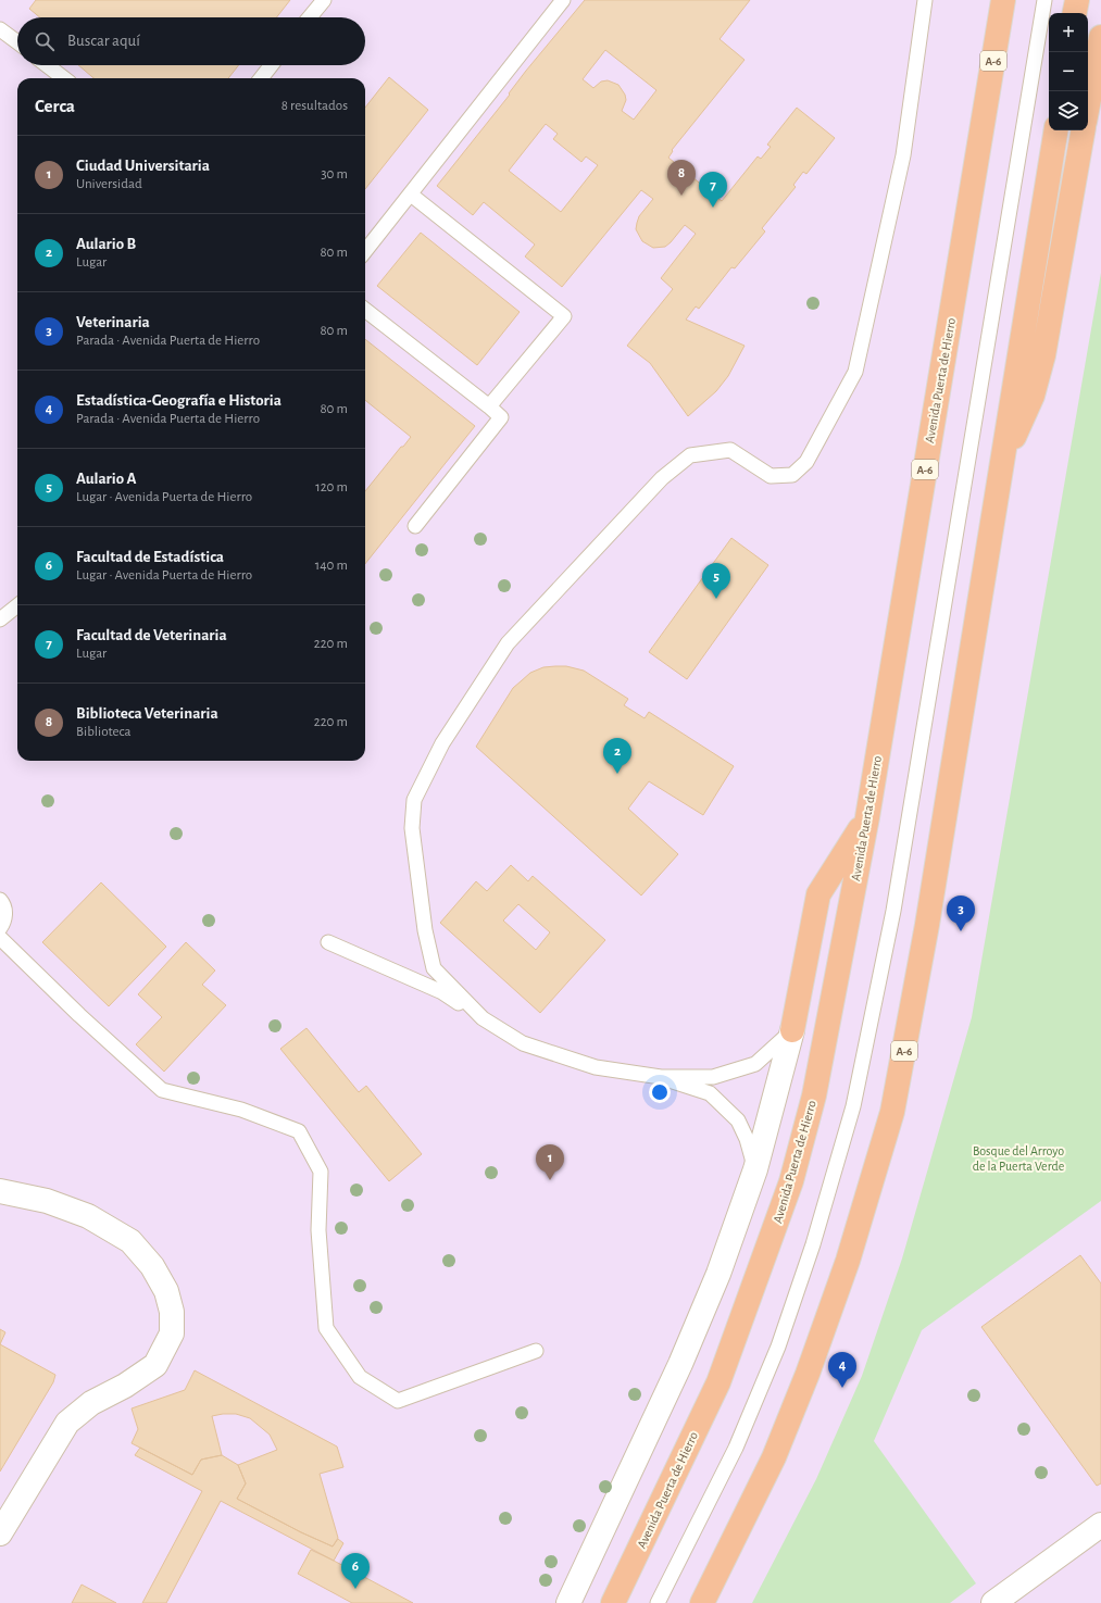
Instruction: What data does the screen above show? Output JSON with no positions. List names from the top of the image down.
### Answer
{
  "streets": {
    "highway": ["A-6", "Avenida Puerta de Hierro"]
  },
  "parks": ["Bosque del Arroyo de la Puerta Verde"],
  "page": {
    "map_buttons": ["+", "−"],
    "search": "Buscar aquí",
    "heading": ["Cerca", "8 resultados"],
    "list": [
      {
        "mark": "1",
        "name": "Ciudad Universitaria",
        "note": "Universidad",
        "value": "30 m"
      },
      {
        "mark": "2",
        "name": "Aulario B",
        "note": "Lugar",
        "value": "80 m"
      },
      {
        "mark": "3",
        "name": "Veterinaria",
        "note": "Parada · Avenida Puerta de Hierro",
        "value": "80 m"
      },
      {
        "mark": "4",
        "name": "Estadística-Geografía e Historia",
        "note": "Parada · Avenida Puerta de Hierro",
        "value": "80 m"
      },
      {
        "mark": "5",
        "name": "Aulario A",
        "note": "Lugar · Avenida Puerta de Hierro",
        "value": "120 m"
      },
      {
        "mark": "6",
        "name": "Facultad de Estadística",
        "note": "Lugar · Avenida Puerta de Hierro",
        "value": "140 m"
      },
      {
        "mark": "7",
        "name": "Facultad de Veterinaria",
        "note": "Lugar",
        "value": "220 m"
      },
      {
        "mark": "8",
        "name": "Biblioteca Veterinaria",
        "note": "Biblioteca",
        "value": "220 m"
      }
    ],
    "pins": [
      "8",
      "7",
      "5",
      "2",
      "3",
      "1",
      "4",
      "6"
    ]
  }
}
